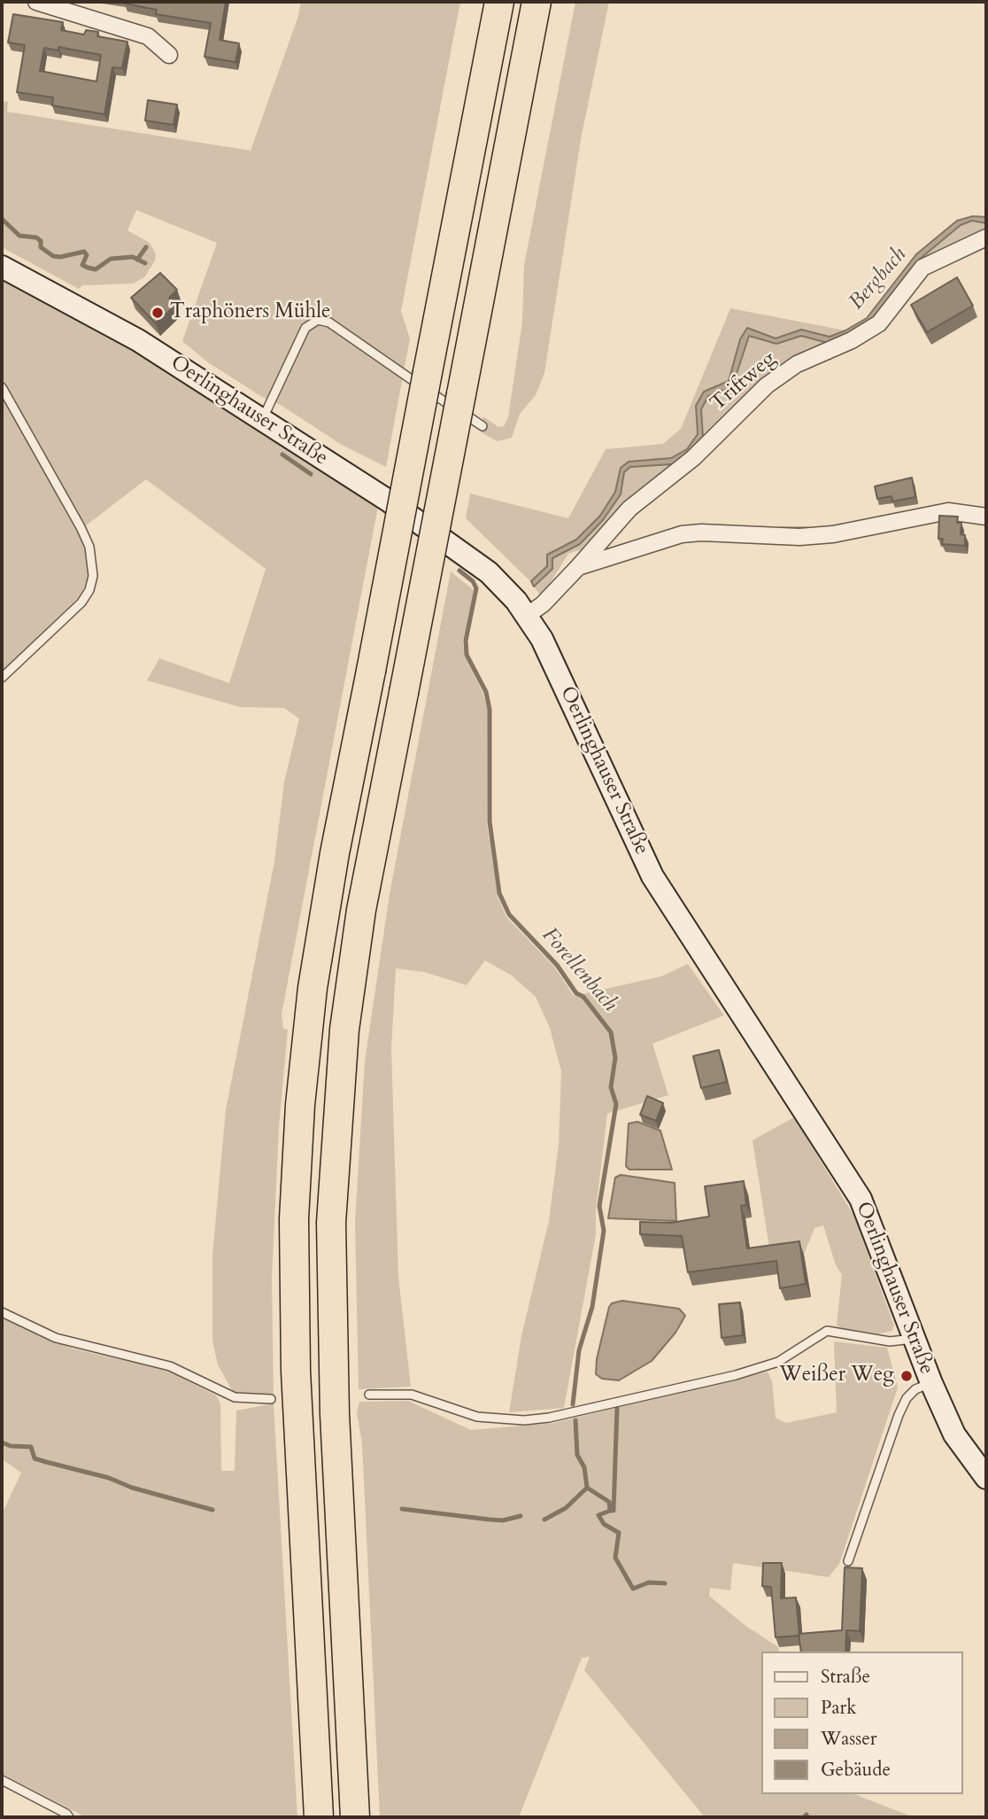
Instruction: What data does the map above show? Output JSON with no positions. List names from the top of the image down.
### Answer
{
  "streets": {
    "main road": ["Oerlinghauser Straße"],
    "street": ["Triftweg"]
  },
  "crossings": [
    ["Triftweg", "Oerlinghauser Straße"]
  ],
  "water": ["Bergbach", "Forellenbach"],
  "places": ["Traphöners Mühle", "Weißer Weg"],
  "legend": [
    "Straße",
    "Park",
    "Wasser",
    "Gebäude"
  ]
}
